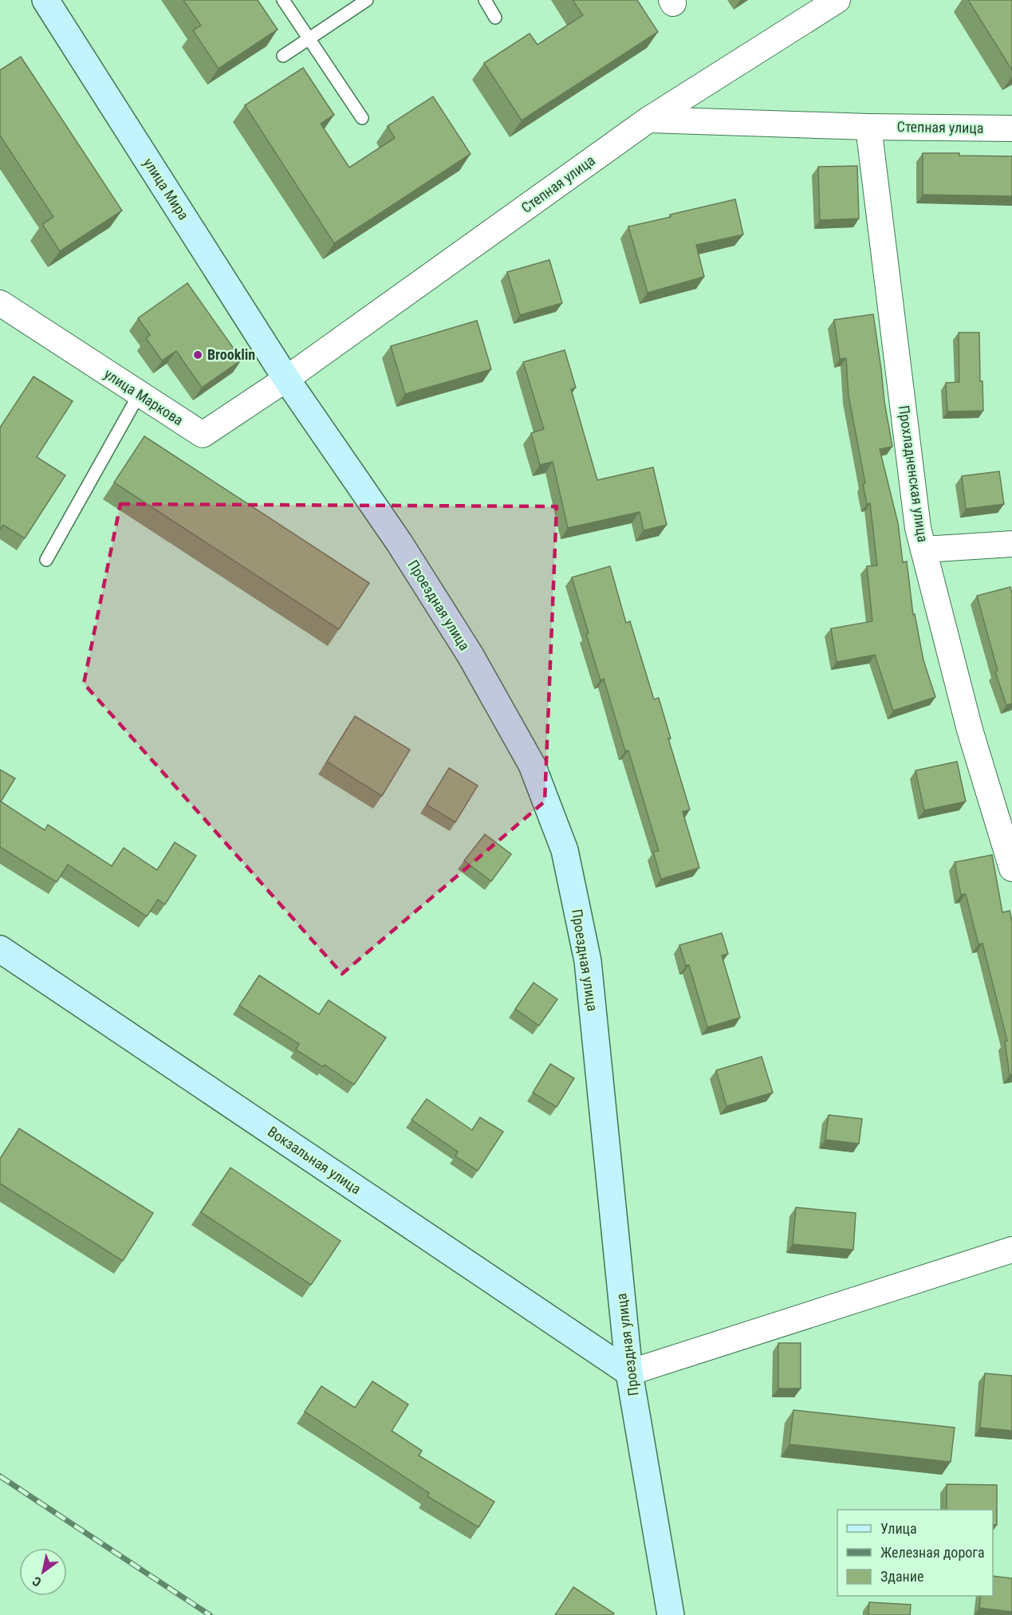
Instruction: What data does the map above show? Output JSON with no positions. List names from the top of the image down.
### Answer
{
  "streets": {
    "main road": ["улица Мира", "Проездная улица", "Вокзальная улица"],
    "street": ["Степная улица", "улица Маркова", "Прохладненская улица"]
  },
  "crossings": [
    ["Степная улица", "улица Мира"],
    ["Степная улица", "улица Маркова"],
    ["Степная улица", "Прохладненская улица"],
    ["Степная улица", "Проездная улица"],
    ["улица Мира", "улица Маркова"],
    ["улица Мира", "Проездная улица"],
    ["улица Маркова", "Проездная улица"],
    ["Проездная улица", "Вокзальная улица"]
  ],
  "places": ["Brooklin"],
  "legend": ["Улица", "Железная дорога", "Здание"],
  "north": "bottom left"
}
